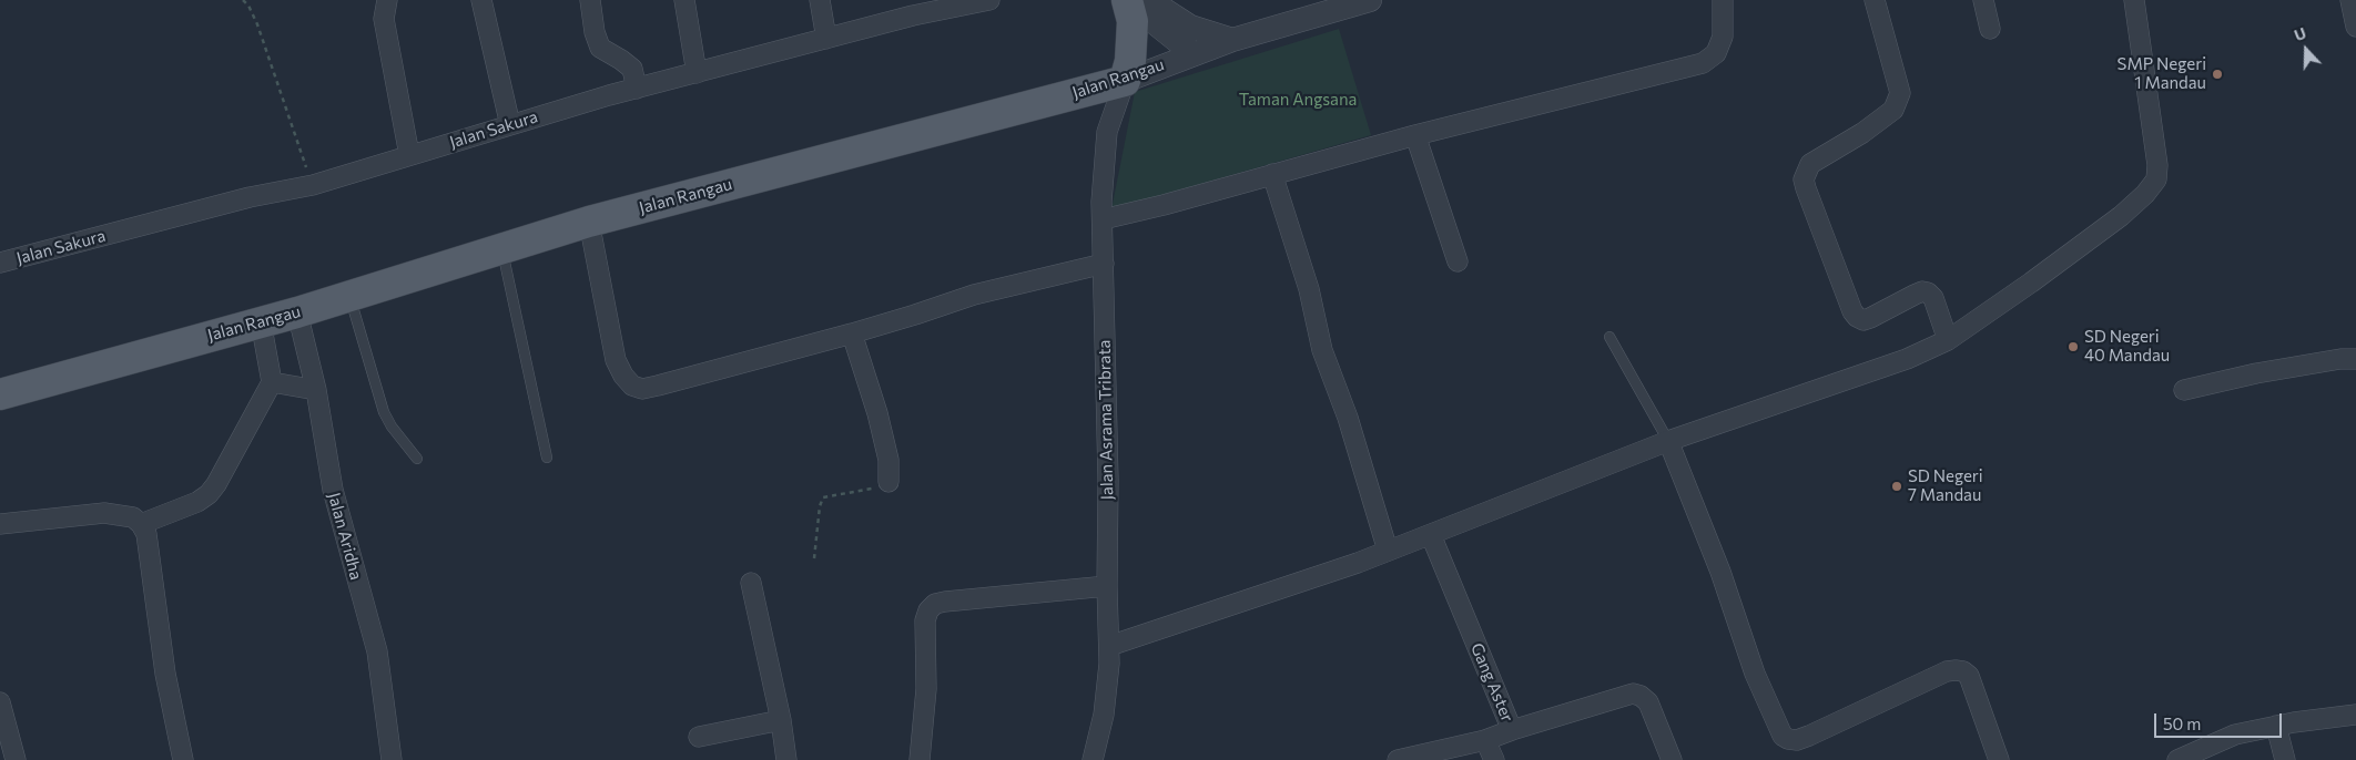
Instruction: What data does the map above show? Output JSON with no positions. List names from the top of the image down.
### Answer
{
  "streets": {
    "main road": ["Jalan Rangau"],
    "street": [
      "Jalan Sakura",
      "Jalan Asrama Tribrata",
      "Jalan Aridha",
      "Gang Aster"
    ]
  },
  "crossings": [
    ["Jalan Rangau", "Jalan Asrama Tribrata"],
    ["Jalan Rangau", "Jalan Aridha"]
  ],
  "parks": ["Taman Angsana"],
  "places": ["SMP Negeri 1 Mandau", "SD Negeri 40 Mandau", "SD Negeri 7 Mandau"],
  "scale_bar": "50 m",
  "north": "top"
}
